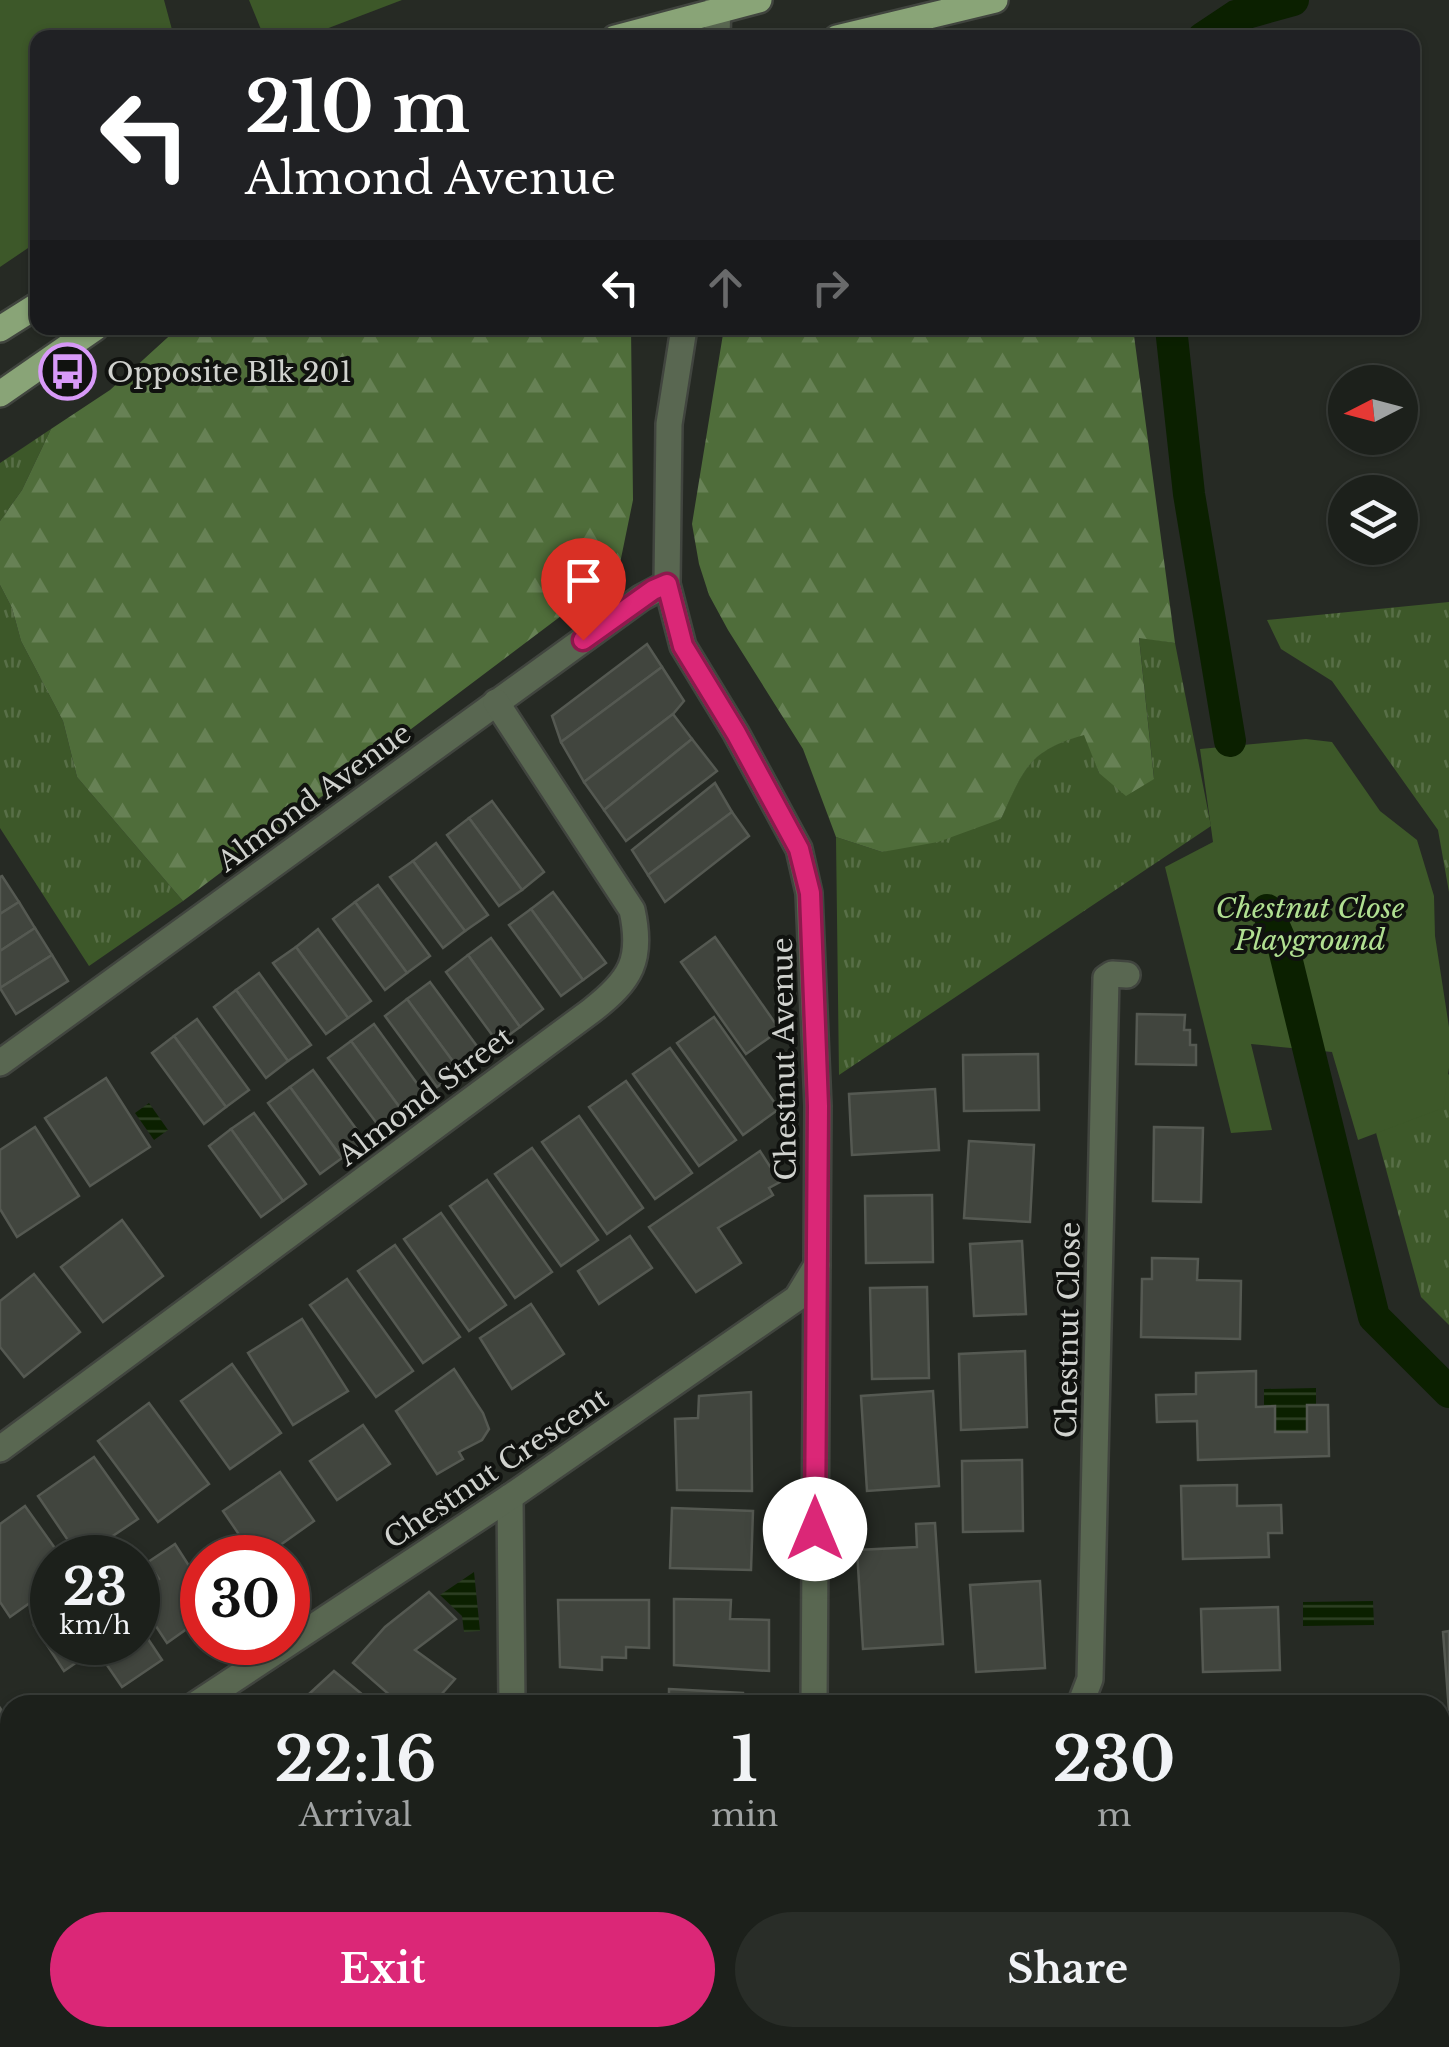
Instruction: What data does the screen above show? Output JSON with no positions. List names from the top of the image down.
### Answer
{
  "streets": {
    "street": [
      "Almond Avenue",
      "Chestnut Avenue",
      "Almond Street",
      "Chestnut Close",
      "Chestnut Crescent"
    ]
  },
  "crossings": [
    ["Almond Avenue", "Chestnut Avenue"],
    ["Almond Avenue", "Almond Street"],
    ["Chestnut Avenue", "Chestnut Crescent"]
  ],
  "parks": ["Chestnut Close Playground"],
  "places": {
    "bus stop": ["Opposite Blk 201"]
  },
  "north": "left",
  "page": {
    "turn": ["210 m", "Almond Avenue"],
    "speed": "23 km/h",
    "limit": "30",
    "eta": [
      "22:16",
      "Arrival",
      "1",
      "min",
      "230",
      "m"
    ],
    "buttons": ["Exit", "Share"]
  }
}
